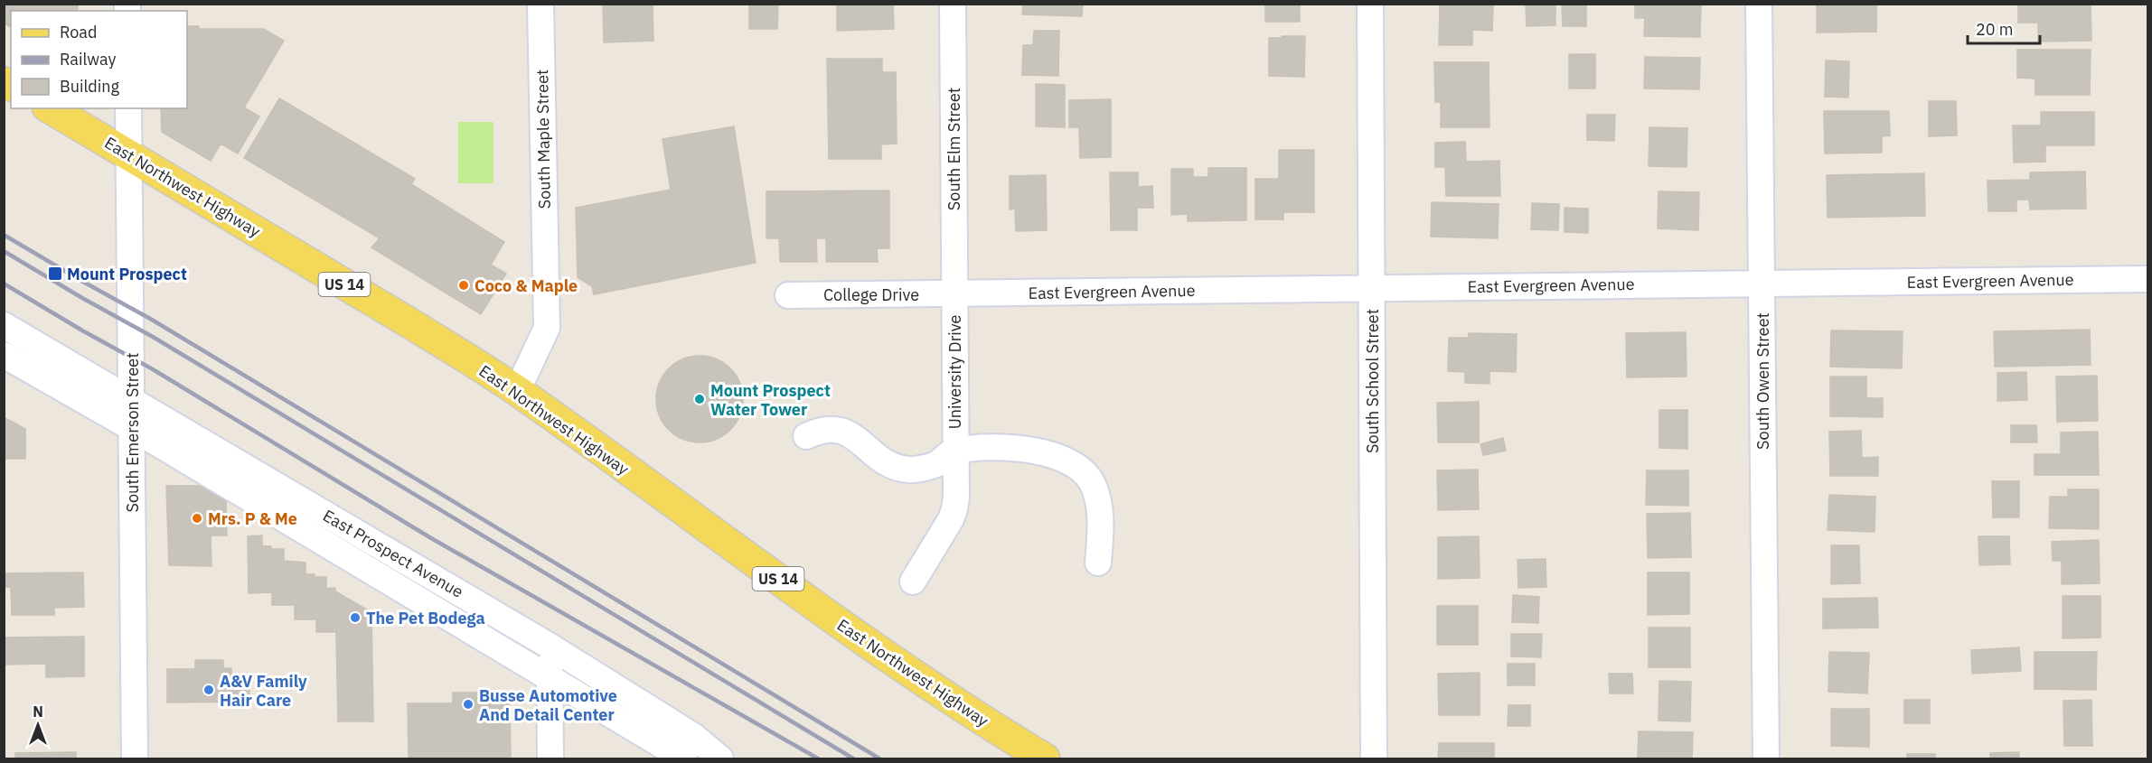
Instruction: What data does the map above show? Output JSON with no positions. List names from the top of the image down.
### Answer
{
  "streets": {
    "main road": ["East Northwest Highway", "US 14"],
    "street": [
      "South Maple Street",
      "South Elm Street",
      "East Evergreen Avenue",
      "College Drive",
      "University Drive",
      "South School Street",
      "South Owen Street",
      "South Emerson Street",
      "East Prospect Avenue"
    ]
  },
  "crossings": [
    ["South Maple Street", "East Northwest Highway"],
    ["South Elm Street", "East Evergreen Avenue"],
    ["South Elm Street", "College Drive"],
    ["South Elm Street", "University Drive"],
    ["East Northwest Highway", "South Emerson Street"],
    ["East Evergreen Avenue", "College Drive"],
    ["East Evergreen Avenue", "University Drive"],
    ["East Evergreen Avenue", "South School Street"],
    ["East Evergreen Avenue", "South Owen Street"],
    ["College Drive", "University Drive"],
    ["South Emerson Street", "East Prospect Avenue"]
  ],
  "places": {
    "transit": ["Mount Prospect"],
    "other": [
      "Coco & Maple",
      "Mount Prospect Water Tower",
      "Mrs. P & Me",
      "The Pet Bodega",
      "A&V Family Hair Care",
      "Busse Automotive And Detail Center"
    ]
  },
  "legend": ["Road", "Railway", "Building"],
  "scale_bar": "20 m",
  "north": "top"
}
